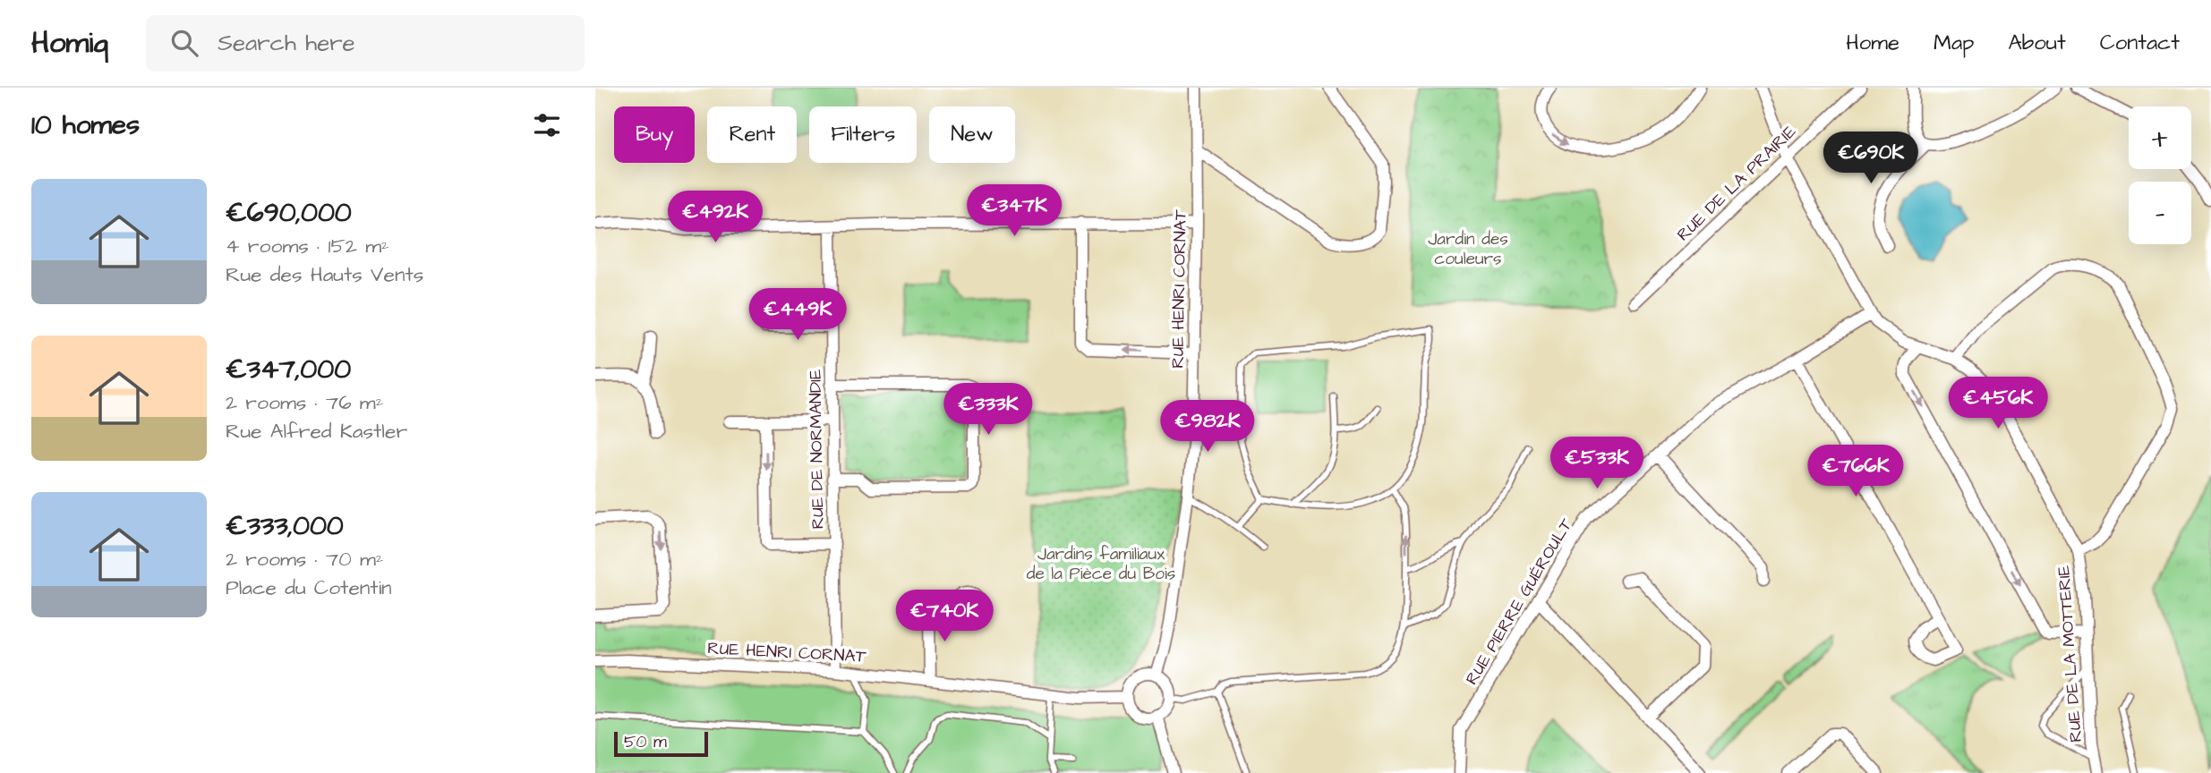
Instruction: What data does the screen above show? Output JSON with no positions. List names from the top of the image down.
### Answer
{
  "streets": {
    "street": [
      "RUE DE LA PRAIRIE",
      "RUE HENRI CORNAT",
      "RUE DE NORMANDIE",
      "RUE PIERRE GUÉROULT",
      "RUE DE LA MOTTERIE"
    ]
  },
  "crossings": [
    ["RUE DE LA PRAIRIE", "RUE DE LA MOTTERIE"],
    ["RUE HENRI CORNAT", "RUE DE NORMANDIE"],
    ["RUE PIERRE GUÉROULT", "RUE DE LA MOTTERIE"]
  ],
  "parks": ["Jardin des couleurs", "Jardins familiaux de la Pièce du Bois"],
  "scale_bar": "50 m",
  "page": {
    "header": "Homiq",
    "search": "Search here",
    "nav": [
      "Home",
      "Map",
      "About",
      "Contact"
    ],
    "heading": "10 homes",
    "map_buttons": ["+", "−"],
    "chip": [
      "Buy",
      "Rent",
      "Filters",
      "New"
    ],
    "price": [
      "€690K",
      "€347K",
      "€492K",
      "€449K",
      "€456K",
      "€333K",
      "€982K",
      "€533K",
      "€766K",
      "€740K"
    ],
    "list": [
      {
        "name": "€690,000",
        "note": "4 rooms · 152 m² · Rue des Hauts Vents"
      },
      {
        "name": "€347,000",
        "note": "2 rooms · 76 m² · Rue Alfred Kastler"
      },
      {
        "name": "€333,000",
        "note": "2 rooms · 70 m² · Place du Cotentin"
      }
    ],
    "scale": "50 m"
  }
}
